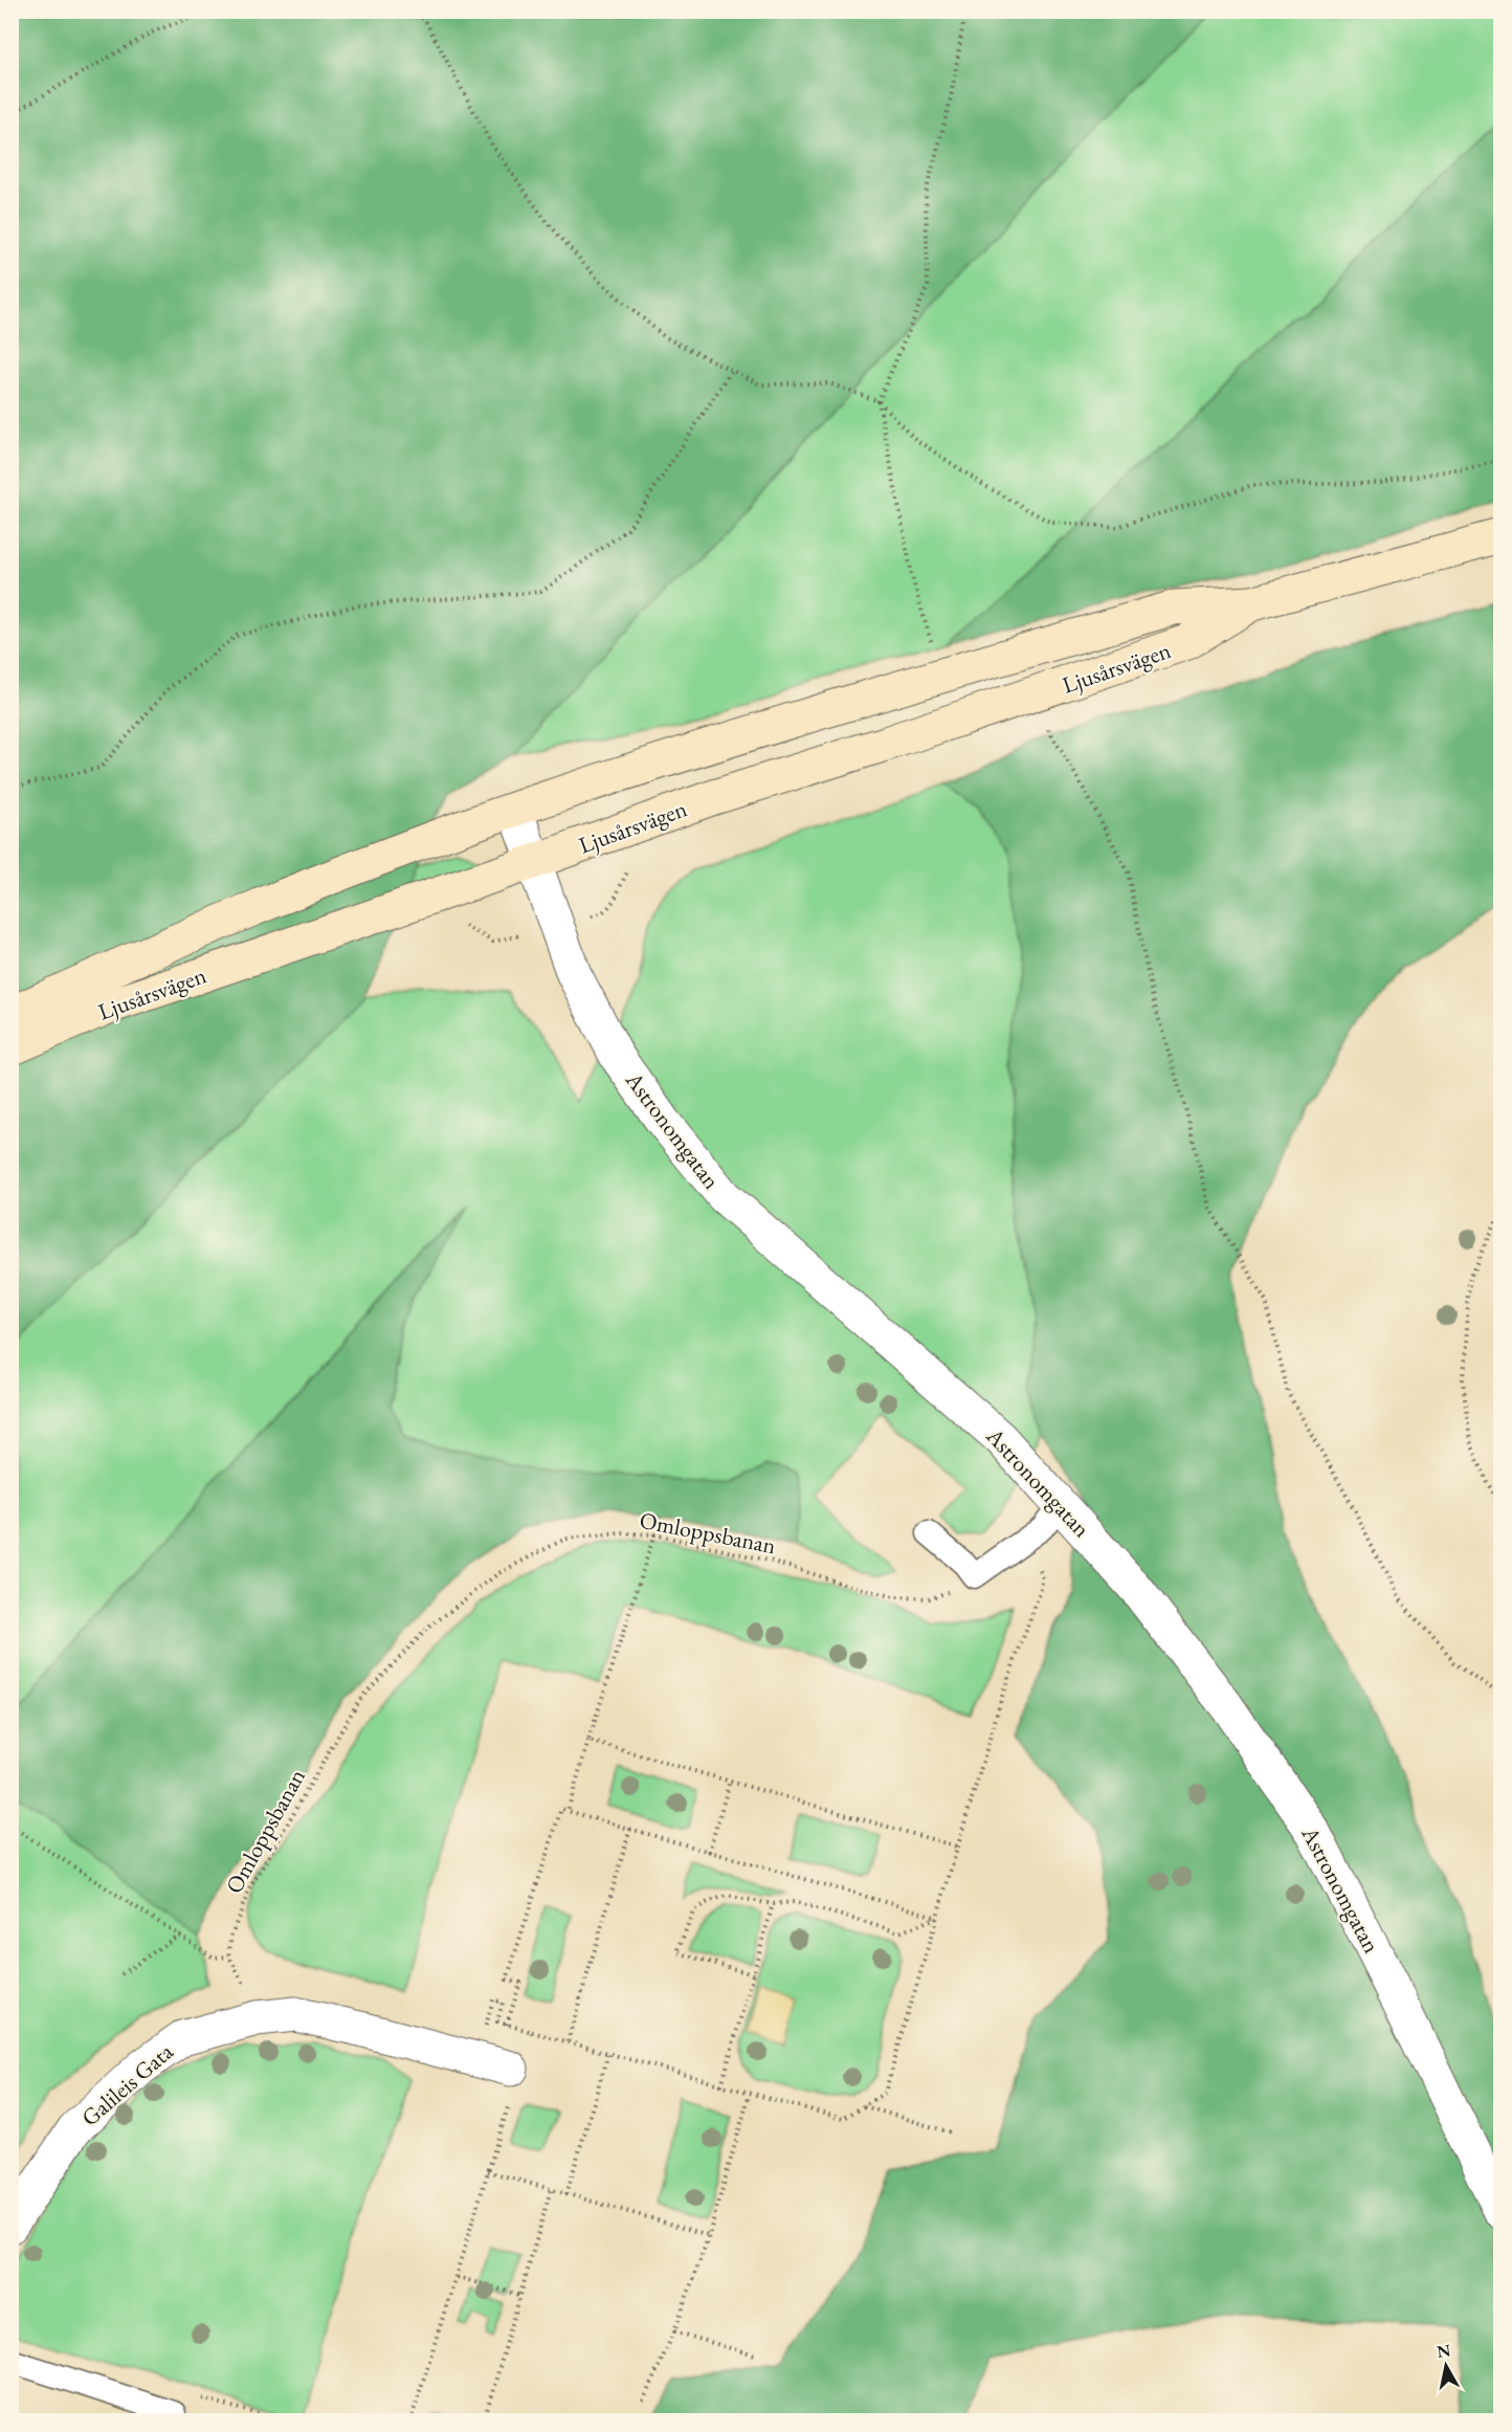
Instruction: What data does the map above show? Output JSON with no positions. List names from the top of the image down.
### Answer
{
  "streets": {
    "main road": ["Ljusårsvägen"],
    "street": ["Astronomgatan", "Galileis Gata"],
    "path": ["Omloppsbanan"]
  },
  "crossings": [
    ["Ljusårsvägen", "Astronomgatan"]
  ],
  "north": "top"
}
